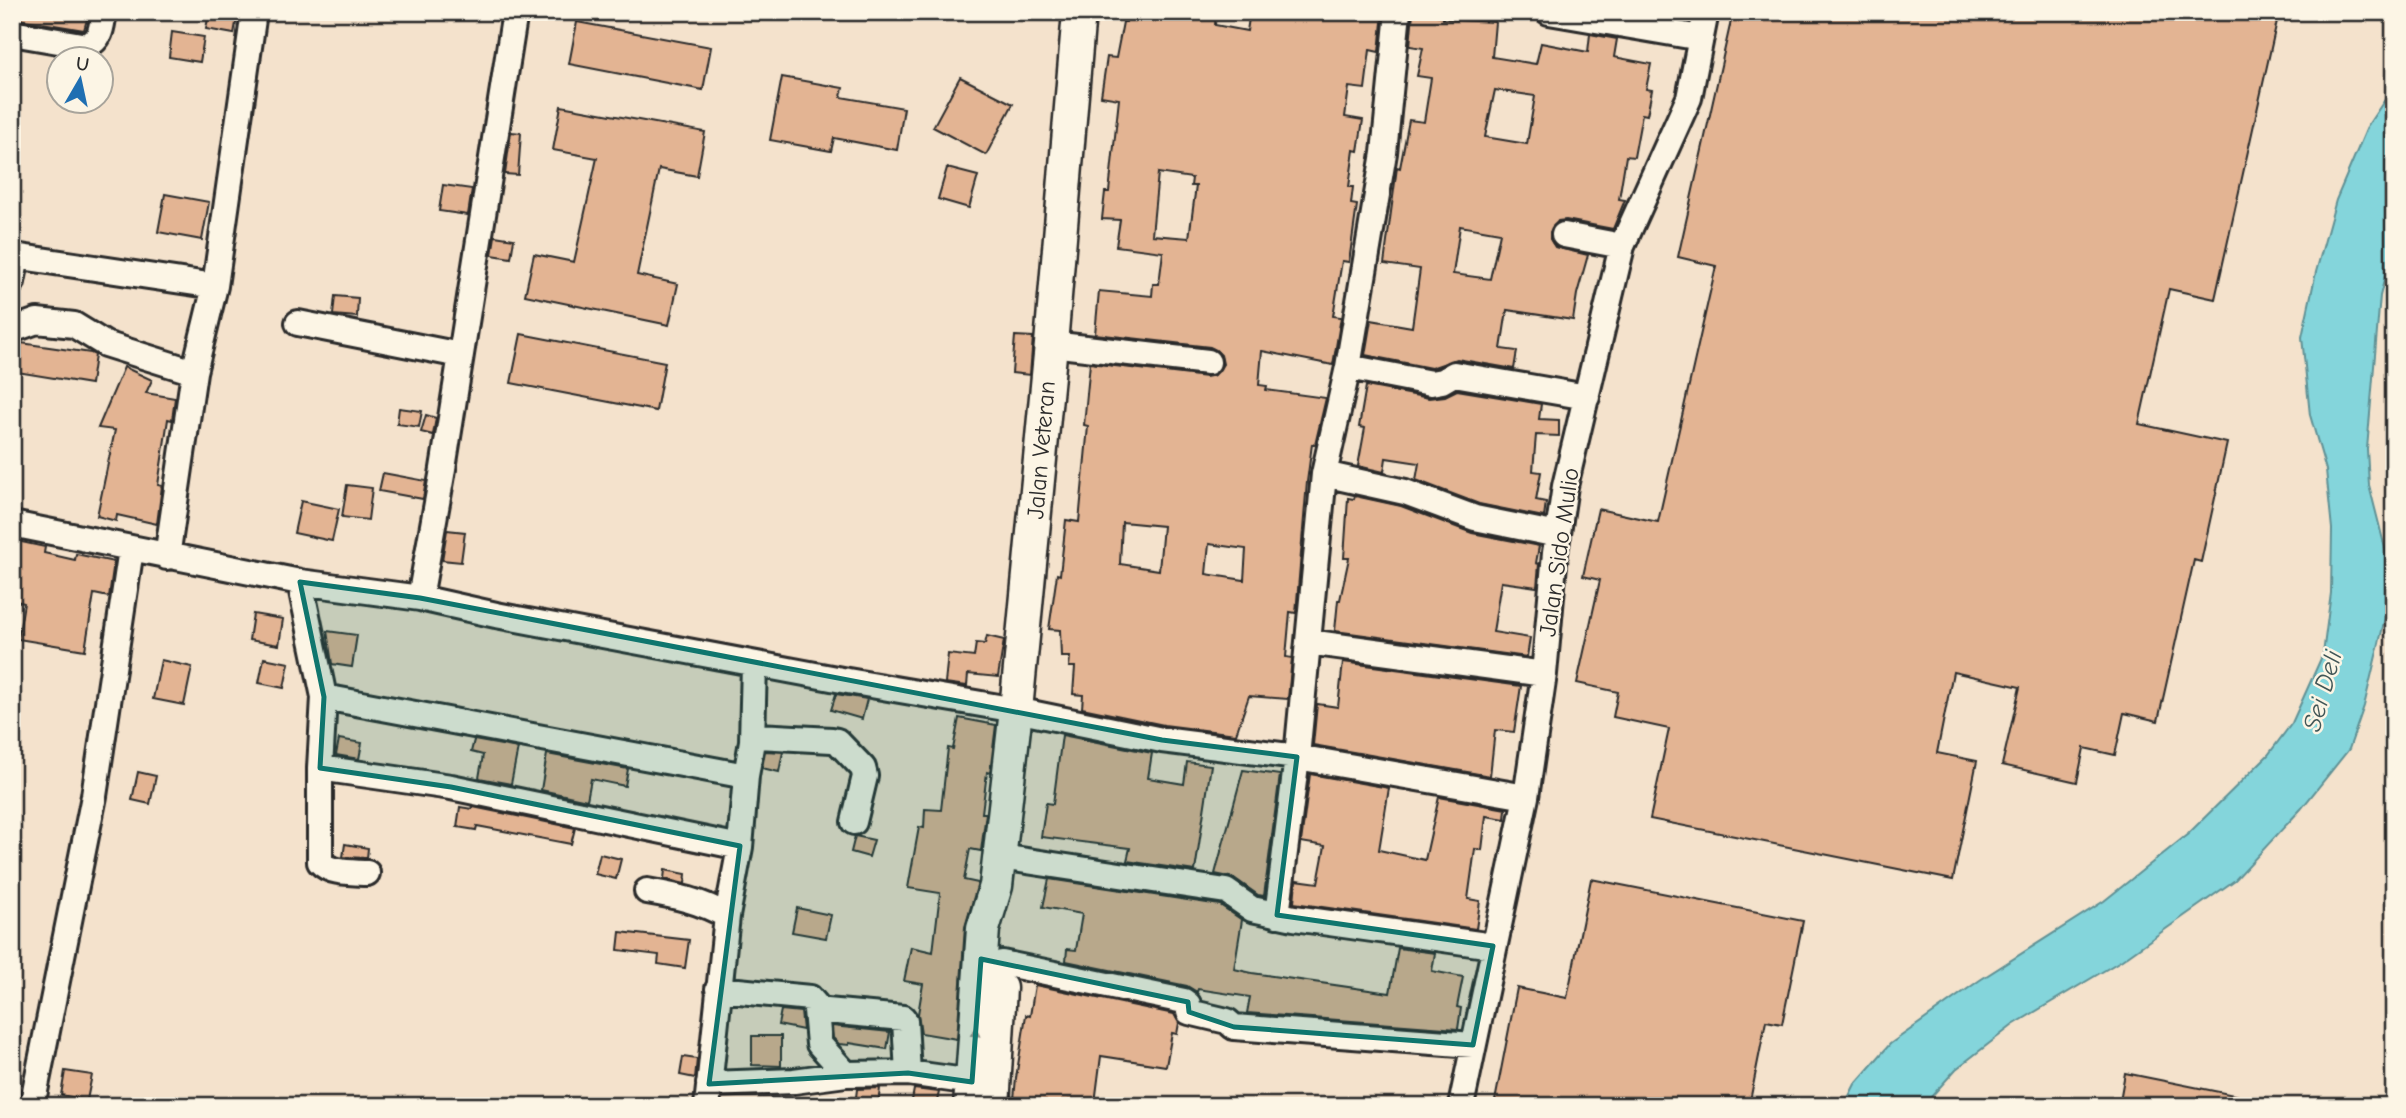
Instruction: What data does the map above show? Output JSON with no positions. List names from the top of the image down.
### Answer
{
  "streets": {
    "main road": ["Jalan Veteran"],
    "street": ["Jalan Sido Mulio"]
  },
  "water": ["Sei Deli"],
  "north": "top"
}
